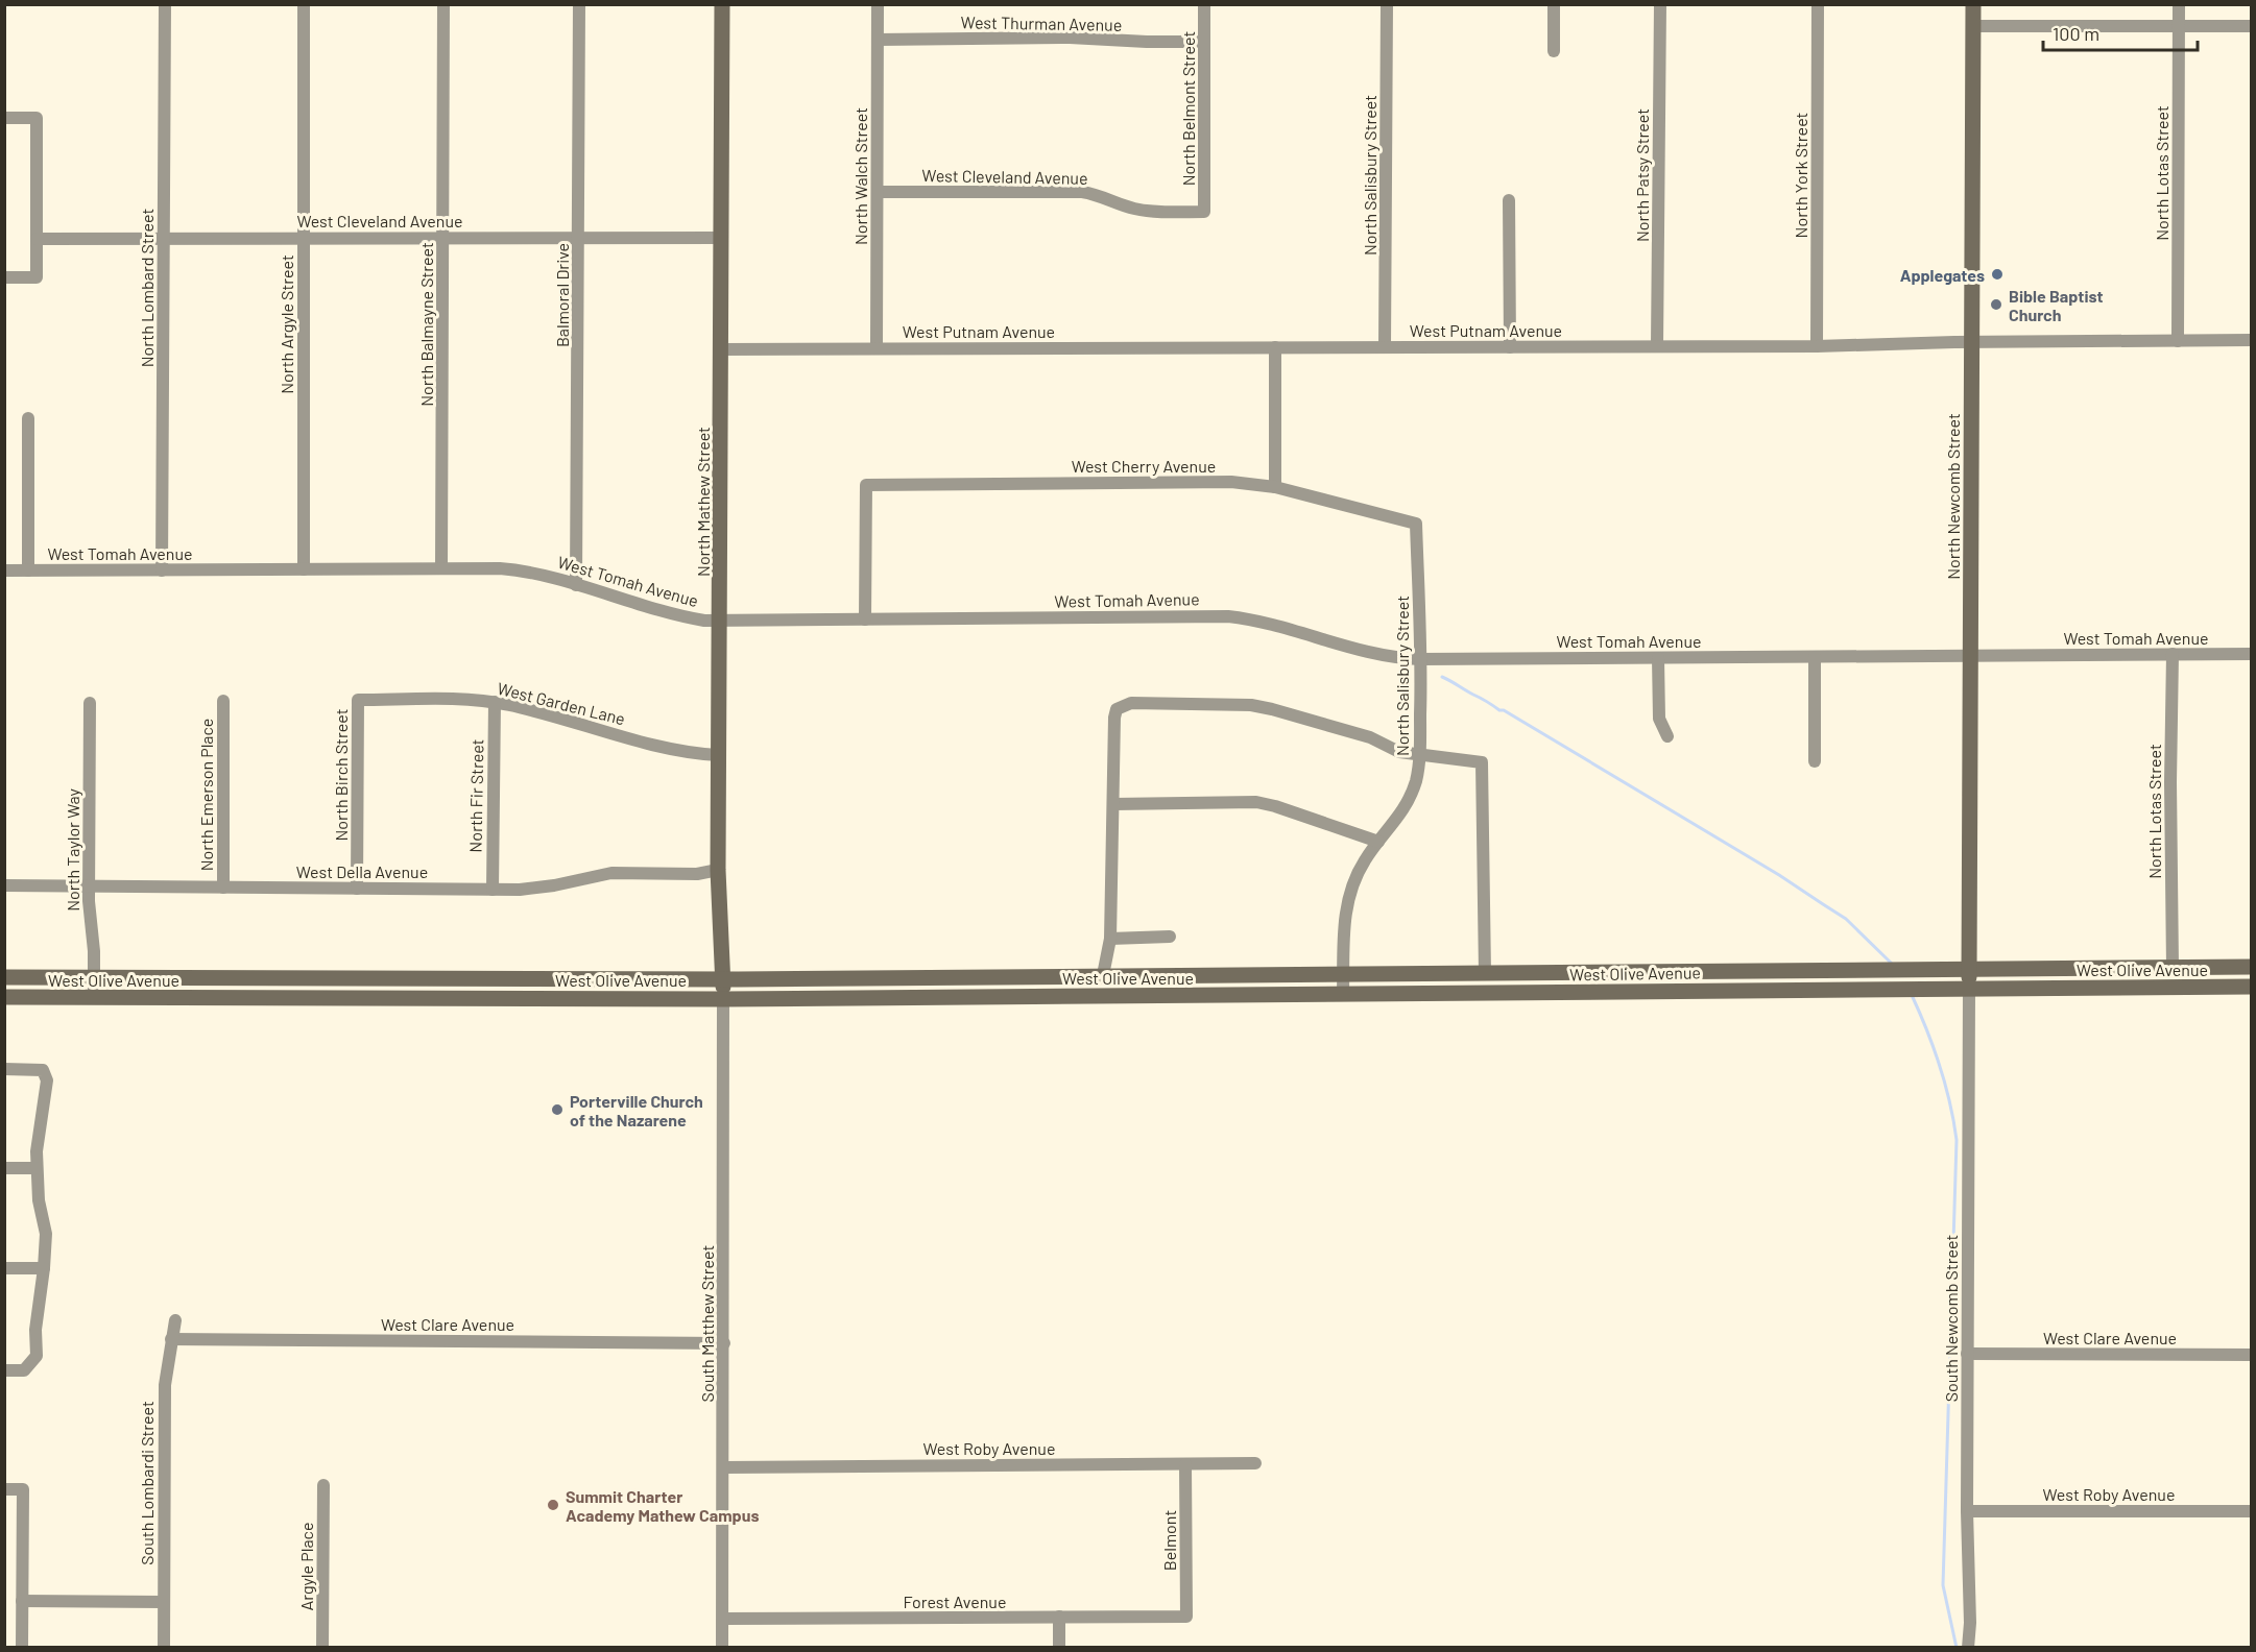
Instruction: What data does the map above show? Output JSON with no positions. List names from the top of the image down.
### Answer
{
  "streets": {
    "main road": ["North Newcomb Street", "North Mathew Street", "West Olive Avenue"],
    "street": [
      "West Thurman Avenue",
      "North Belmont Street",
      "North Lotas Street",
      "North Salisbury Street",
      "North Patsy Street",
      "North York Street",
      "North Walch Street",
      "West Cleveland Avenue",
      "North Lombard Street",
      "Balmoral Drive",
      "North Argyle Street",
      "North Balmayne Street",
      "West Putnam Avenue",
      "West Cherry Avenue",
      "West Tomah Avenue",
      "West Garden Lane",
      "North Birch Street",
      "North Emerson Place",
      "North Fir Street",
      "North Taylor Way",
      "West Della Avenue",
      "South Newcomb Street",
      "West Clare Avenue",
      "South Matthew Street",
      "West Roby Avenue",
      "South Lombardi Street",
      "Belmont",
      "Argyle Place",
      "Forest Avenue"
    ]
  },
  "crossings": [
    ["West Thurman Avenue", "North Belmont Street"],
    ["West Thurman Avenue", "North Walch Street"],
    ["North Belmont Street", "West Cleveland Avenue"],
    ["North Lotas Street", "West Putnam Avenue"],
    ["North Lotas Street", "West Tomah Avenue"],
    ["North Lotas Street", "West Olive Avenue"],
    ["North Salisbury Street", "West Putnam Avenue"],
    ["North Salisbury Street", "West Cherry Avenue"],
    ["North Salisbury Street", "West Tomah Avenue"],
    ["North Salisbury Street", "West Olive Avenue"],
    ["North Patsy Street", "West Putnam Avenue"],
    ["North York Street", "West Putnam Avenue"],
    ["North Walch Street", "West Cleveland Avenue"],
    ["North Walch Street", "West Putnam Avenue"],
    ["West Cleveland Avenue", "North Lombard Street"],
    ["West Cleveland Avenue", "Balmoral Drive"],
    ["West Cleveland Avenue", "North Argyle Street"],
    ["West Cleveland Avenue", "North Balmayne Street"],
    ["West Cleveland Avenue", "North Mathew Street"],
    ["North Lombard Street", "West Tomah Avenue"],
    ["Balmoral Drive", "West Tomah Avenue"],
    ["North Argyle Street", "West Tomah Avenue"],
    ["North Balmayne Street", "West Tomah Avenue"],
    ["West Putnam Avenue", "North Newcomb Street"],
    ["West Putnam Avenue", "North Mathew Street"],
    ["West Cherry Avenue", "West Tomah Avenue"],
    ["North Newcomb Street", "West Tomah Avenue"],
    ["North Newcomb Street", "West Olive Avenue"],
    ["North Newcomb Street", "South Newcomb Street"],
    ["North Mathew Street", "West Tomah Avenue"],
    ["North Mathew Street", "West Garden Lane"],
    ["North Mathew Street", "West Della Avenue"],
    ["North Mathew Street", "West Olive Avenue"],
    ["North Mathew Street", "South Matthew Street"],
    ["West Garden Lane", "North Birch Street"],
    ["West Garden Lane", "North Fir Street"],
    ["North Birch Street", "West Della Avenue"],
    ["North Emerson Place", "West Della Avenue"],
    ["North Fir Street", "West Della Avenue"],
    ["North Taylor Way", "West Della Avenue"],
    ["North Taylor Way", "West Olive Avenue"],
    ["West Olive Avenue", "South Newcomb Street"],
    ["West Olive Avenue", "South Matthew Street"],
    ["South Newcomb Street", "West Clare Avenue"],
    ["South Newcomb Street", "West Roby Avenue"],
    ["West Clare Avenue", "South Matthew Street"],
    ["West Clare Avenue", "South Lombardi Street"],
    ["South Matthew Street", "West Roby Avenue"],
    ["South Matthew Street", "Forest Avenue"],
    ["West Roby Avenue", "Belmont"],
    ["Belmont", "Forest Avenue"]
  ],
  "places": [
    "Applegates",
    "Bible Baptist Church",
    "Porterville Church of the Nazarene",
    "Summit Charter Academy Mathew Campus"
  ],
  "scale_bar": "100 m"
}
